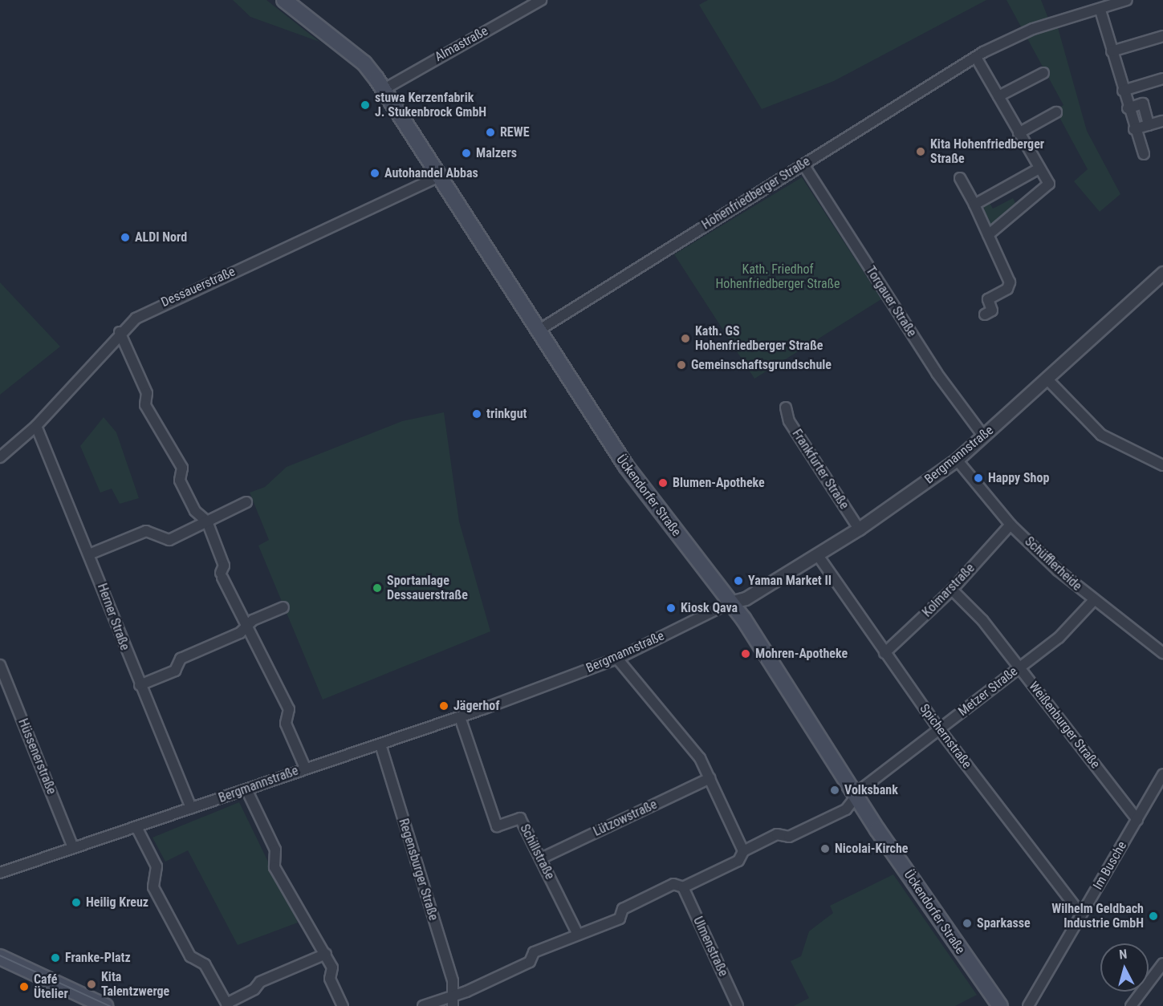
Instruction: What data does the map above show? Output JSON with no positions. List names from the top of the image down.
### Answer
{
  "streets": {
    "main road": ["Ückendorfer Straße"],
    "street": [
      "Almastraße",
      "Hohenfriedberger Straße",
      "Dessauerstraße",
      "Torgauer Straße",
      "Bergmannstraße",
      "Frankfurter Straße",
      "Schüfflerheide",
      "Kolmarstraße",
      "Herner Straße",
      "Metzer Straße",
      "Weißenburger Straße",
      "Spichernstraße",
      "Hüssenerstraße",
      "Lützowstraße",
      "Schillstraße",
      "Im Busche",
      "Regensburger Straße",
      "Ulmenstraße"
    ]
  },
  "crossings": [
    ["Almastraße", "Ückendorfer Straße"],
    ["Hohenfriedberger Straße", "Torgauer Straße"],
    ["Hohenfriedberger Straße", "Ückendorfer Straße"],
    ["Dessauerstraße", "Ückendorfer Straße"],
    ["Dessauerstraße", "Herner Straße"],
    ["Torgauer Straße", "Bergmannstraße"],
    ["Bergmannstraße", "Frankfurter Straße"],
    ["Bergmannstraße", "Ückendorfer Straße"],
    ["Bergmannstraße", "Schüfflerheide"],
    ["Bergmannstraße", "Herner Straße"],
    ["Bergmannstraße", "Spichernstraße"],
    ["Bergmannstraße", "Hüssenerstraße"],
    ["Bergmannstraße", "Schillstraße"],
    ["Bergmannstraße", "Regensburger Straße"],
    ["Ückendorfer Straße", "Metzer Straße"],
    ["Schüfflerheide", "Kolmarstraße"],
    ["Schüfflerheide", "Metzer Straße"],
    ["Kolmarstraße", "Weißenburger Straße"],
    ["Kolmarstraße", "Spichernstraße"],
    ["Metzer Straße", "Weißenburger Straße"],
    ["Metzer Straße", "Spichernstraße"],
    ["Metzer Straße", "Schillstraße"],
    ["Metzer Straße", "Regensburger Straße"],
    ["Metzer Straße", "Ulmenstraße"],
    ["Weißenburger Straße", "Im Busche"],
    ["Spichernstraße", "Im Busche"],
    ["Lützowstraße", "Schillstraße"]
  ],
  "parks": ["Kath. Friedhof Hohenfriedberger Straße"],
  "places": [
    "stuwa Kerzenfabrik J. Stukenbrock GmbH",
    "REWE",
    "Kita Hohenfriedberger Straße",
    "Malzers",
    "Autohandel Abbas",
    "ALDI Nord",
    "Kath. GS Hohenfriedberger Straße",
    "Gemeinschaftsgrundschule",
    "trinkgut",
    "Happy Shop",
    "Blumen-Apotheke",
    "Yaman Market II",
    "Sportanlage Dessauerstraße",
    "Kiosk Qava",
    "Mohren-Apotheke",
    "Jägerhof",
    "Volksbank",
    "Nicolai-Kirche",
    "Heilig Kreuz",
    "Wilhelm Geldbach Industrie GmbH",
    "Sparkasse",
    "Franke-Platz",
    "Kita Talentzwerge",
    "Café Ütelier"
  ],
  "north": "top"
}
